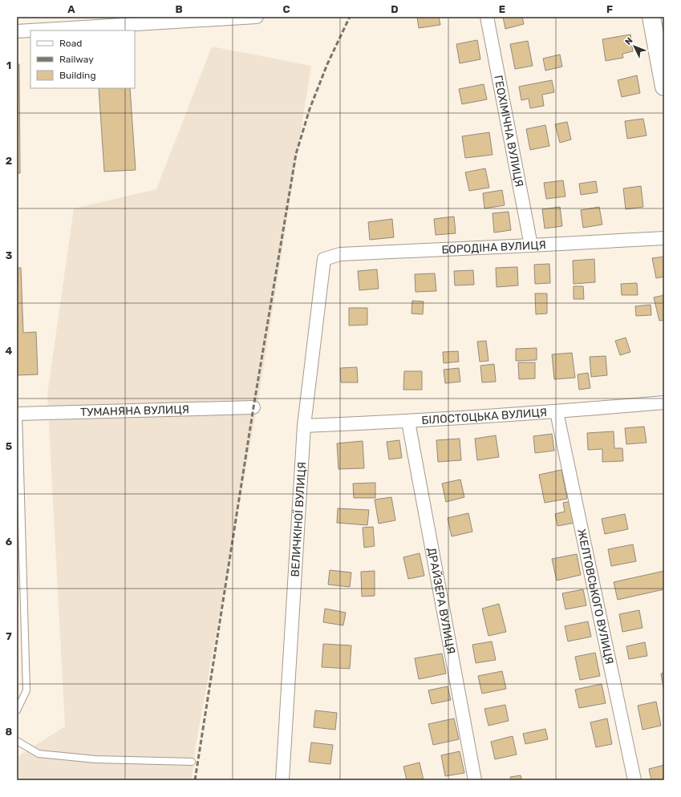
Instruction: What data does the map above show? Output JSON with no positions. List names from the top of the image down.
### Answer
{
  "streets": {
    "street": [
      "ГЕОХІМІЧНА ВУЛИЦЯ",
      "БОРОДІНА ВУЛИЦЯ",
      "ТУМАНЯНА ВУЛИЦЯ",
      "БІЛОСТОЦЬКА ВУЛИЦЯ",
      "ВЕЛИЧКІНОЇ ВУЛИЦЯ",
      "ЖЕЛТОВСЬКОГО ВУЛИЦЯ",
      "ДРАЙЗЕРА ВУЛИЦЯ"
    ]
  },
  "crossings": [
    ["ГЕОХІМІЧНА ВУЛИЦЯ", "БОРОДІНА ВУЛИЦЯ"],
    ["БОРОДІНА ВУЛИЦЯ", "ВЕЛИЧКІНОЇ ВУЛИЦЯ"],
    ["БІЛОСТОЦЬКА ВУЛИЦЯ", "ВЕЛИЧКІНОЇ ВУЛИЦЯ"],
    ["БІЛОСТОЦЬКА ВУЛИЦЯ", "ЖЕЛТОВСЬКОГО ВУЛИЦЯ"],
    ["БІЛОСТОЦЬКА ВУЛИЦЯ", "ДРАЙЗЕРА ВУЛИЦЯ"]
  ],
  "legend": ["Road", "Railway", "Building"],
  "north": "top left",
  "grid": {
    "columns": [
      "A",
      "B",
      "C",
      "D",
      "E",
      "F"
    ],
    "rows": [
      "1",
      "2",
      "3",
      "4",
      "5",
      "6",
      "7",
      "8"
    ]
  }
}
